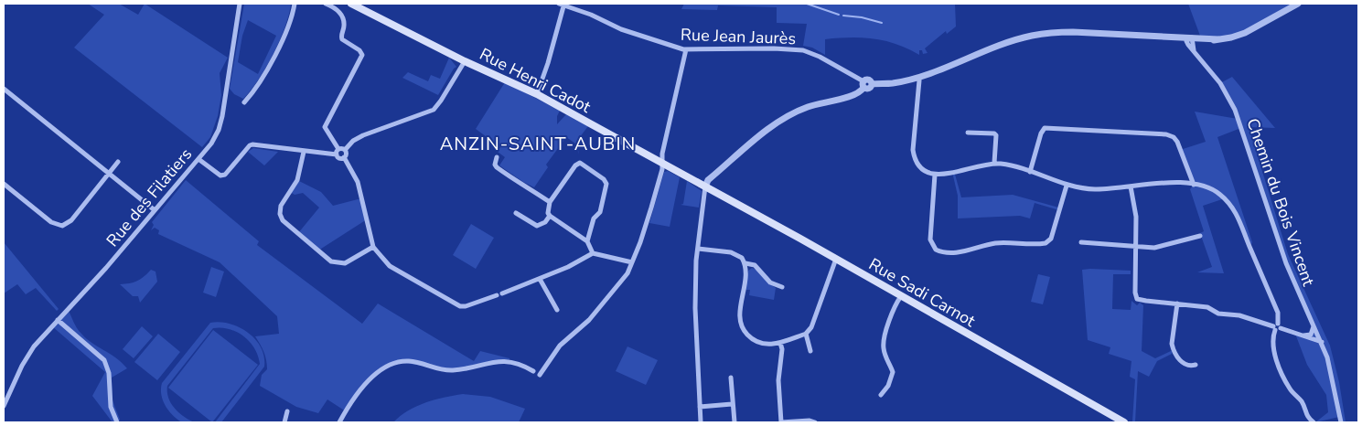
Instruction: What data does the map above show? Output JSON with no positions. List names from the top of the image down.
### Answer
{
  "streets": {
    "main road": ["Rue Henri Cadot", "Rue Sadi Carnot"],
    "street": ["Rue Jean Jaurès", "Rue des Filatiers", "Chemin du Bois Vincent"]
  },
  "crossings": [
    ["Rue Henri Cadot", "Rue Sadi Carnot"]
  ],
  "districts": ["ANZIN-SAINT-AUBIN"]
}
